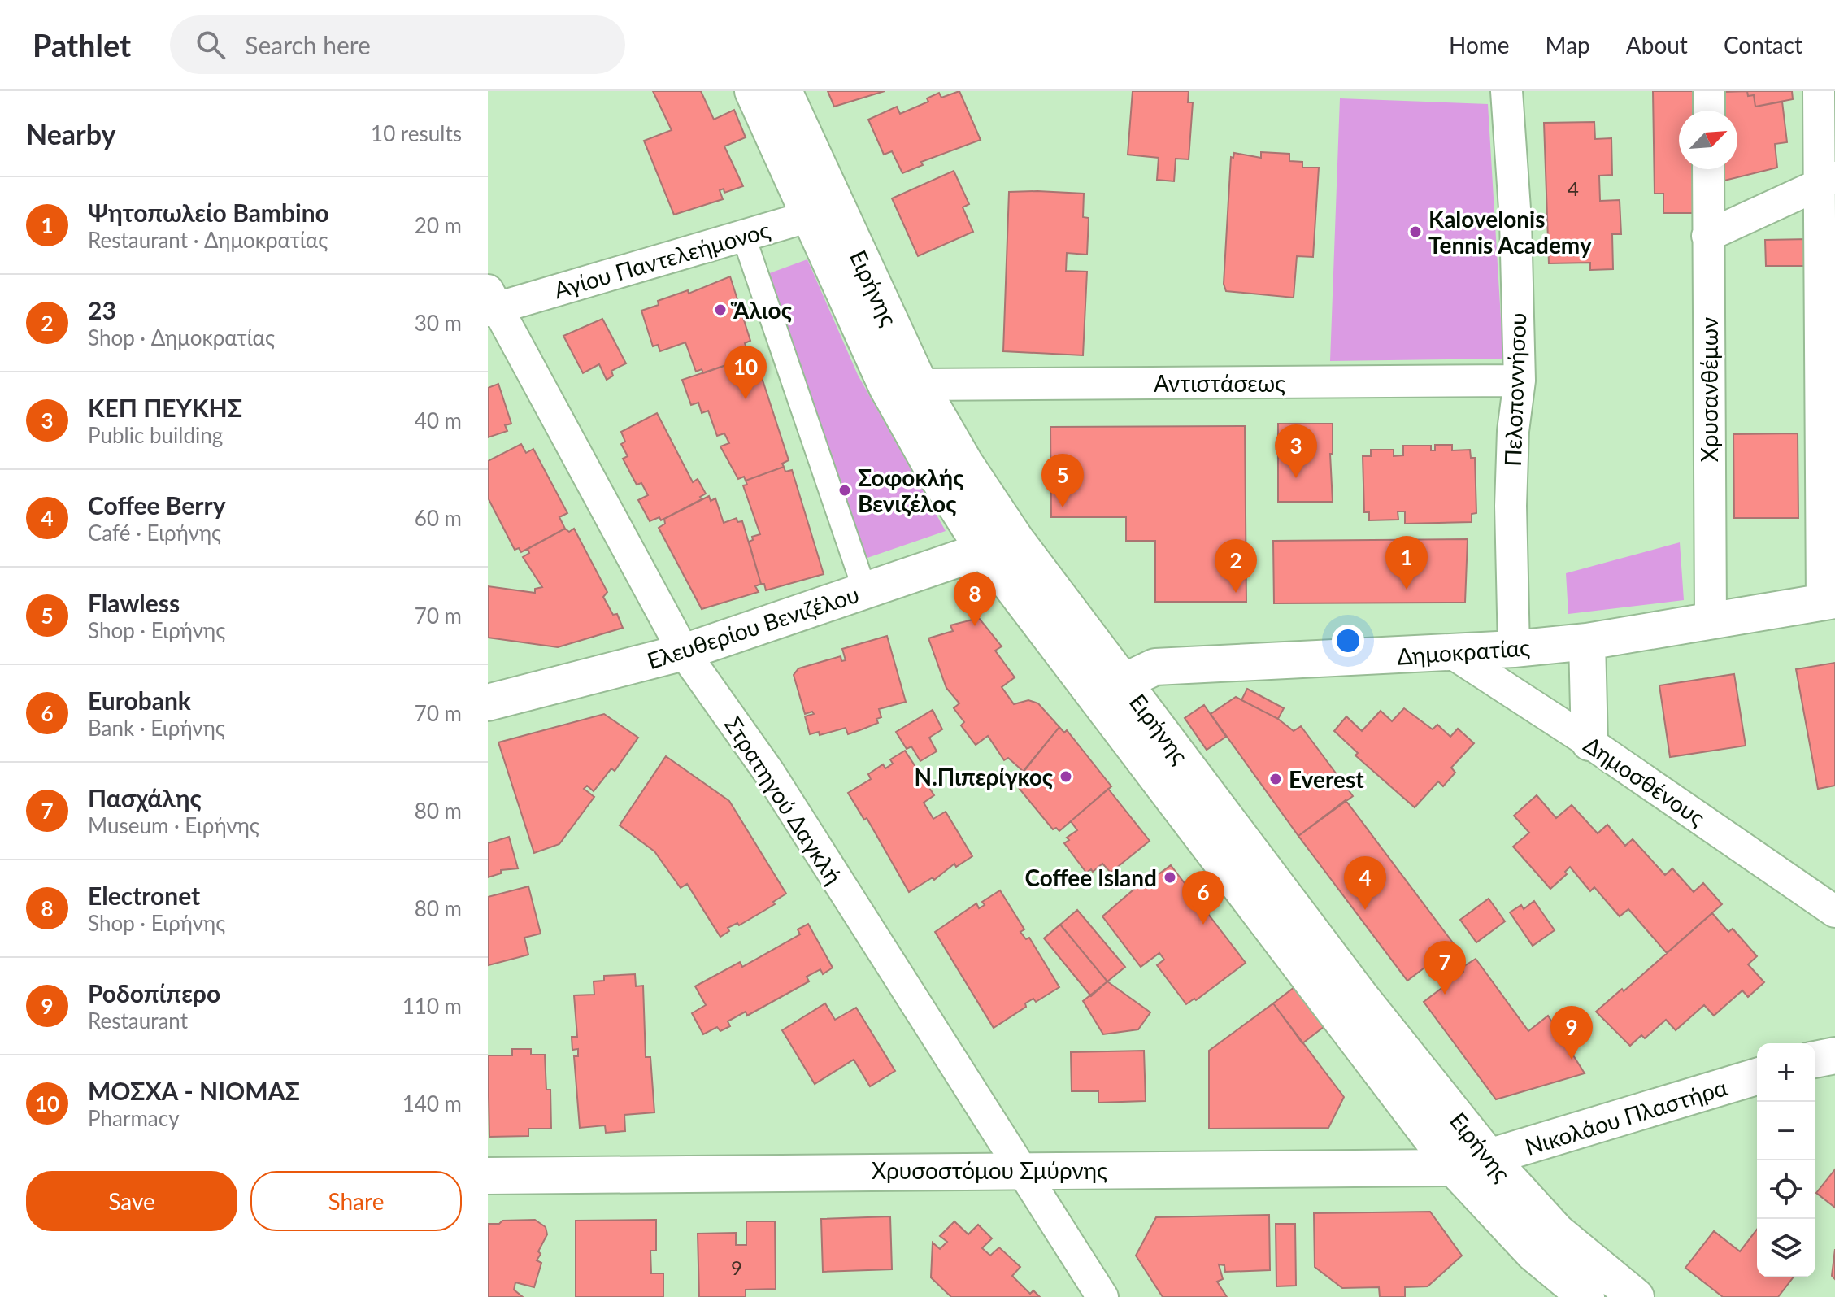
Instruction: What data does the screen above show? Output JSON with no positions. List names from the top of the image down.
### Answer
{
  "streets": {
    "main road": [
      "Ειρήνης",
      "Ελευθερίου Βενιζέλου",
      "Δημοκρατίας",
      "Νικολάου Πλαστήρα",
      "Χρυσοστόμου Σμύρνης"
    ],
    "street": [
      "Αγίου Παντελεήμονος",
      "Αντιστάσεως",
      "Πελοποννήσου",
      "Χρυσανθέμων",
      "Δημοσθένους",
      "Στρατηγού Δαγκλή"
    ]
  },
  "crossings": [
    ["Αγίου Παντελεήμονος", "Ειρήνης"],
    ["Αγίου Παντελεήμονος", "Στρατηγού Δαγκλή"],
    ["Ειρήνης", "Αντιστάσεως"],
    ["Ειρήνης", "Ελευθερίου Βενιζέλου"],
    ["Ειρήνης", "Δημοκρατίας"],
    ["Ειρήνης", "Νικολάου Πλαστήρα"],
    ["Ειρήνης", "Χρυσοστόμου Σμύρνης"],
    ["Αντιστάσεως", "Πελοποννήσου"],
    ["Πελοποννήσου", "Δημοκρατίας"],
    ["Χρυσανθέμων", "Δημοκρατίας"],
    ["Ελευθερίου Βενιζέλου", "Στρατηγού Δαγκλή"],
    ["Δημοκρατίας", "Δημοσθένους"],
    ["Στρατηγού Δαγκλή", "Χρυσοστόμου Σμύρνης"],
    ["Νικολάου Πλαστήρα", "Χρυσοστόμου Σμύρνης"]
  ],
  "places": [
    "Kalovelonis Tennis Academy",
    "Ἅλιος",
    "Σοφοκλής Βενιζέλος",
    "Ν.Πιπερίγκος",
    "Everest",
    "Coffee Island"
  ],
  "house_numbers": ["4", "9"],
  "north": "top right",
  "page": {
    "header": "Pathlet",
    "search": "Search here",
    "nav": [
      "Home",
      "Map",
      "About",
      "Contact"
    ],
    "heading": ["Nearby", "10 results"],
    "list": [
      {
        "mark": "1",
        "name": "Ψητοπωλείο Bambino",
        "note": "Restaurant · Δημοκρατίας",
        "value": "20 m"
      },
      {
        "mark": "2",
        "name": "23",
        "note": "Shop · Δημοκρατίας",
        "value": "30 m"
      },
      {
        "mark": "3",
        "name": "ΚΕΠ ΠΕΥΚΗΣ",
        "note": "Public building",
        "value": "40 m"
      },
      {
        "mark": "4",
        "name": "Coffee Berry",
        "note": "Café · Ειρήνης",
        "value": "60 m"
      },
      {
        "mark": "5",
        "name": "Flawless",
        "note": "Shop · Ειρήνης",
        "value": "70 m"
      },
      {
        "mark": "6",
        "name": "Eurobank",
        "note": "Bank · Ειρήνης",
        "value": "70 m"
      },
      {
        "mark": "7",
        "name": "Πασχάλης",
        "note": "Museum · Ειρήνης",
        "value": "80 m"
      },
      {
        "mark": "8",
        "name": "Electronet",
        "note": "Shop · Ειρήνης",
        "value": "80 m"
      },
      {
        "mark": "9",
        "name": "Ροδοπίπερο",
        "note": "Restaurant",
        "value": "110 m"
      },
      {
        "mark": "10",
        "name": "ΜΟΣΧΑ - ΝΙΟΜΑΣ",
        "note": "Pharmacy",
        "value": "140 m"
      }
    ],
    "pins": [
      "10",
      "3",
      "5",
      "1",
      "2",
      "8",
      "4",
      "6",
      "7",
      "9"
    ],
    "map_buttons": ["+", "−"],
    "buttons": ["Save", "Share"]
  }
}
